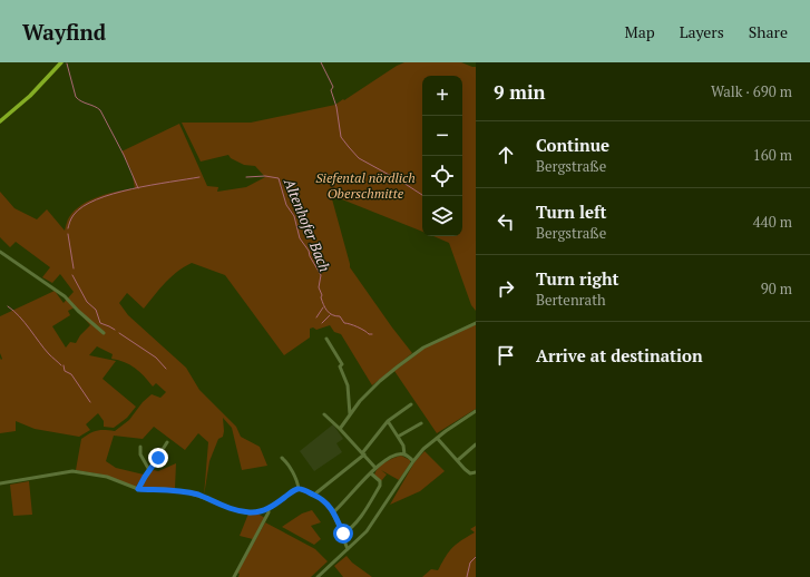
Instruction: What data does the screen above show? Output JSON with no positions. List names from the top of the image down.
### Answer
{
  "water": ["Altenhofer Bach"],
  "parks": ["Siefental nördlich Oberschmitte"],
  "page": {
    "header": "Wayfind",
    "nav": ["Map", "Layers", "Share"],
    "heading": ["9 min", "Walk · 690 m"],
    "map_buttons": ["+", "−"],
    "list": [
      ["Continue", "Bergstraße", "160 m"],
      ["Turn left", "Bergstraße", "440 m"],
      ["Turn right", "Bertenrath", "90 m"],
      "Arrive at destination"
    ]
  }
}
